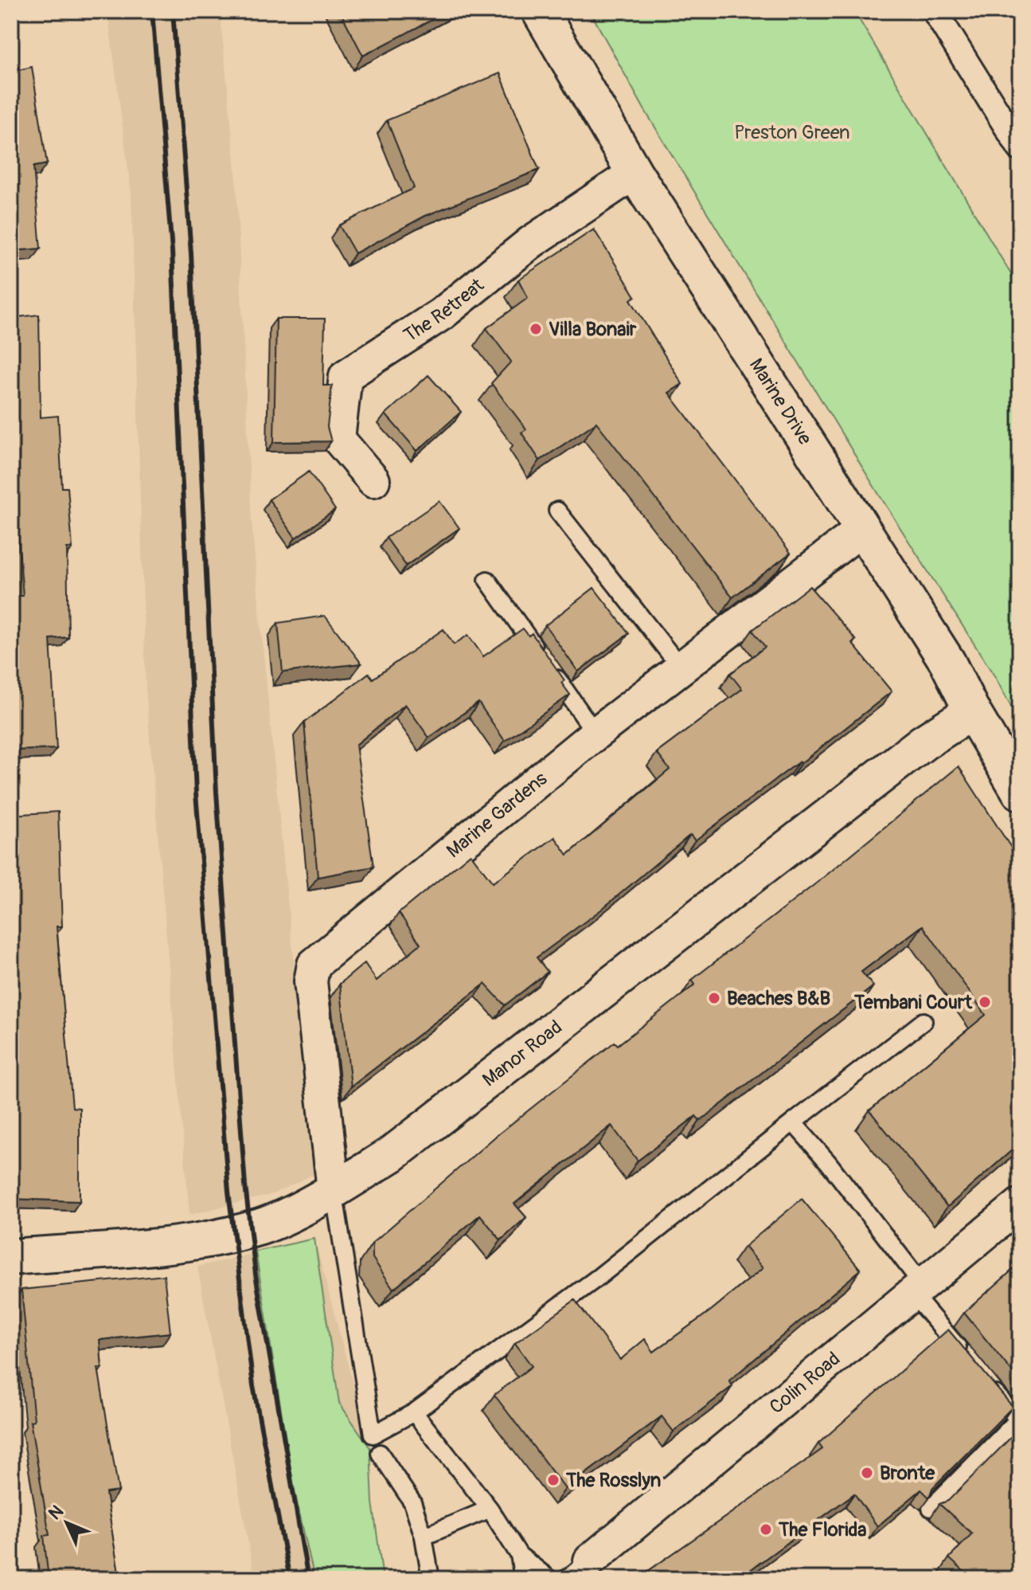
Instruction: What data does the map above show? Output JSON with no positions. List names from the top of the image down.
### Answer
{
  "streets": {
    "main road": ["Marine Drive", "Manor Road"],
    "street": ["The Retreat", "Marine Gardens", "Colin Road"]
  },
  "crossings": [
    ["The Retreat", "Marine Drive"],
    ["Marine Drive", "Marine Gardens"],
    ["Marine Drive", "Manor Road"],
    ["Marine Gardens", "Manor Road"]
  ],
  "parks": ["Preston Green"],
  "places": [
    "Villa Bonair",
    "Beaches B&B",
    "Tembani Court",
    "Bronte",
    "The Rosslyn",
    "The Florida"
  ],
  "north": "top left"
}
